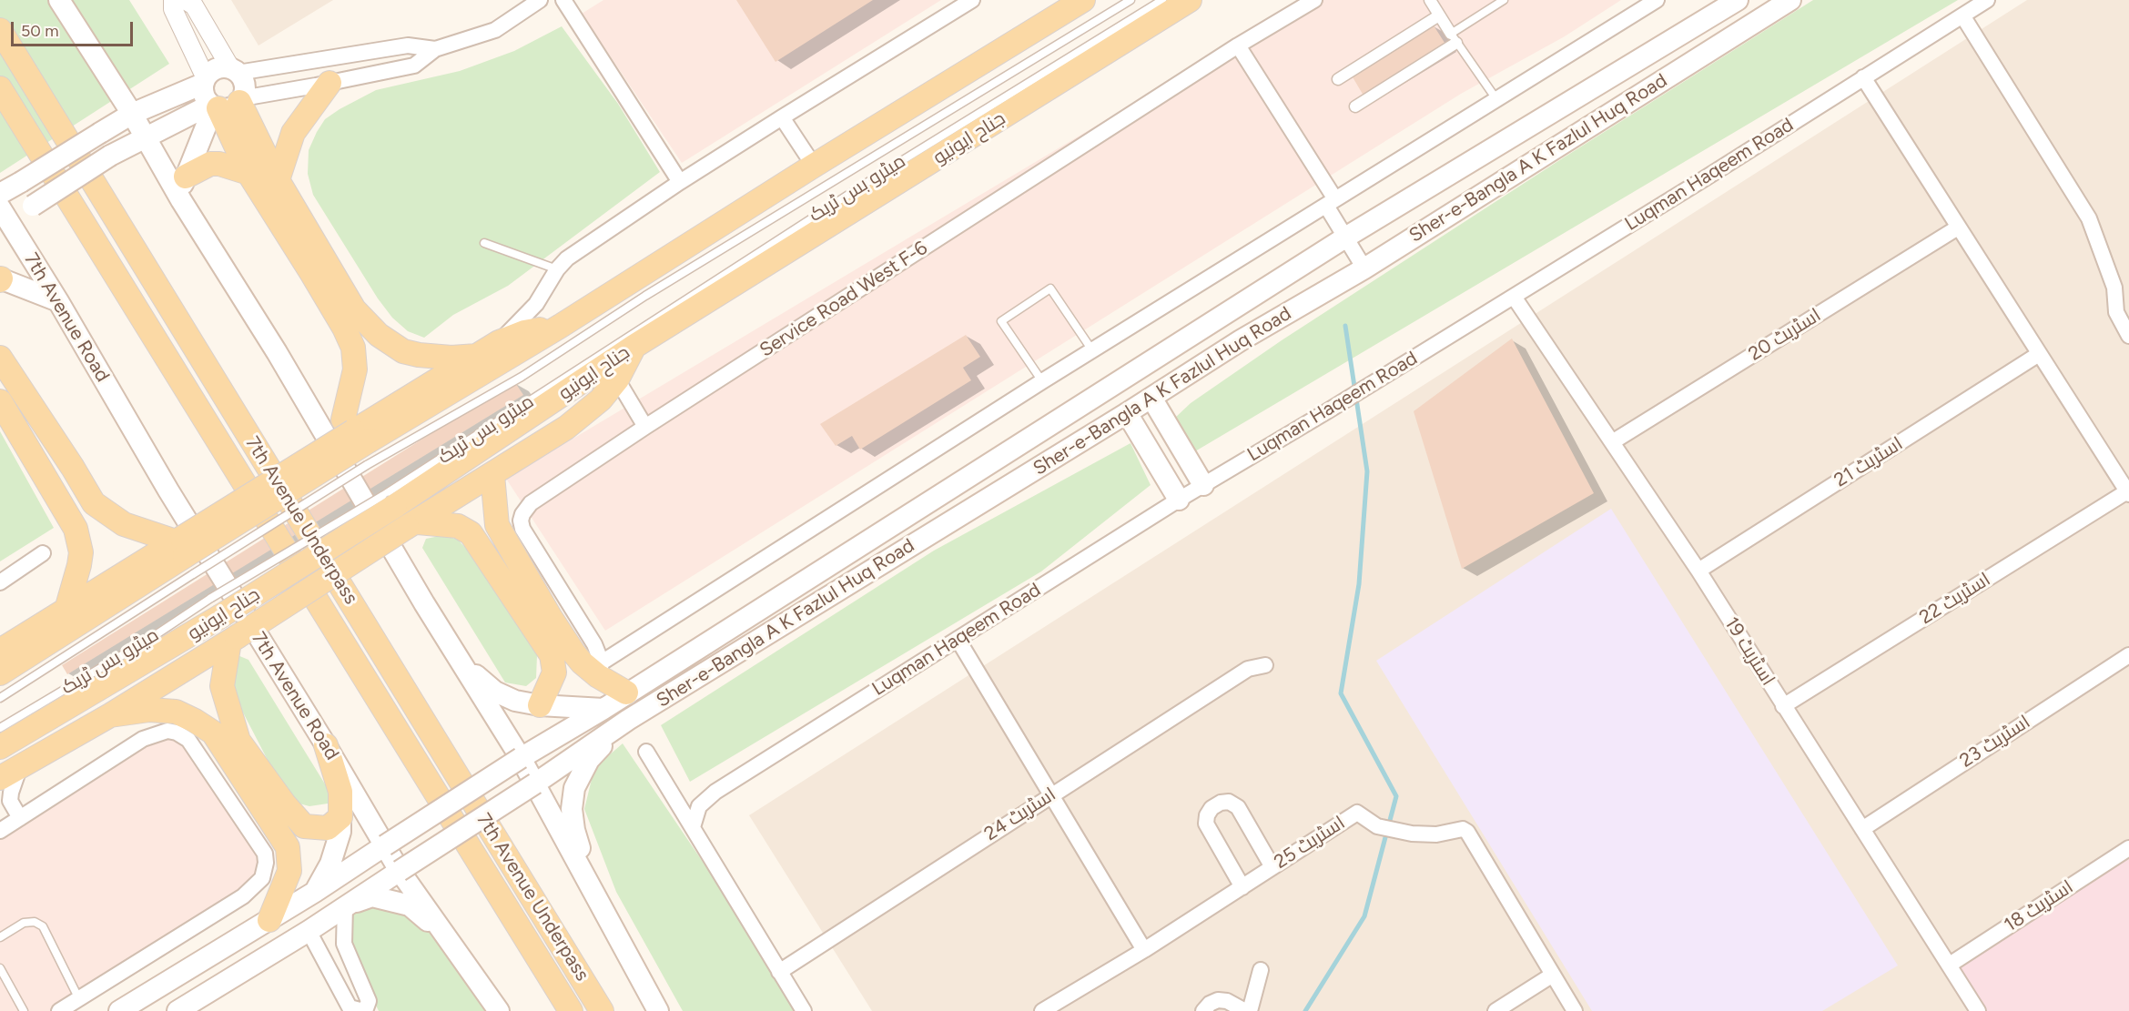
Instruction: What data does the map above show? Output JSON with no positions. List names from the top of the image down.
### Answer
{
  "streets": {
    "main road": [
      "جناح ایونیو",
      "Sher-e-Bangla A K Fazlul Huq Road",
      "7th Avenue Road",
      "7th Avenue Underpass"
    ],
    "street": [
      "Luqman Haqeem Road",
      "Service Road West F-6",
      "اسٹریٹ 20",
      "اسٹریٹ 21",
      "اسٹریٹ 22",
      "اسٹریٹ 19",
      "اسٹریٹ 23",
      "اسٹریٹ 24",
      "اسٹریٹ 25",
      "اسٹریٹ 18"
    ],
    "lane": ["میٹرو بس ٹریک"]
  },
  "crossings": [
    ["جناح ایونیو", "میٹرو بس ٹریک"],
    ["Sher-e-Bangla A K Fazlul Huq Road", "7th Avenue Road"],
    ["Luqman Haqeem Road", "اسٹریٹ 19"],
    ["اسٹریٹ 20", "اسٹریٹ 19"],
    ["اسٹریٹ 21", "اسٹریٹ 19"],
    ["اسٹریٹ 22", "اسٹریٹ 19"],
    ["اسٹریٹ 19", "اسٹریٹ 23"],
    ["اسٹریٹ 19", "اسٹریٹ 18"]
  ],
  "scale_bar": "50 m"
}
